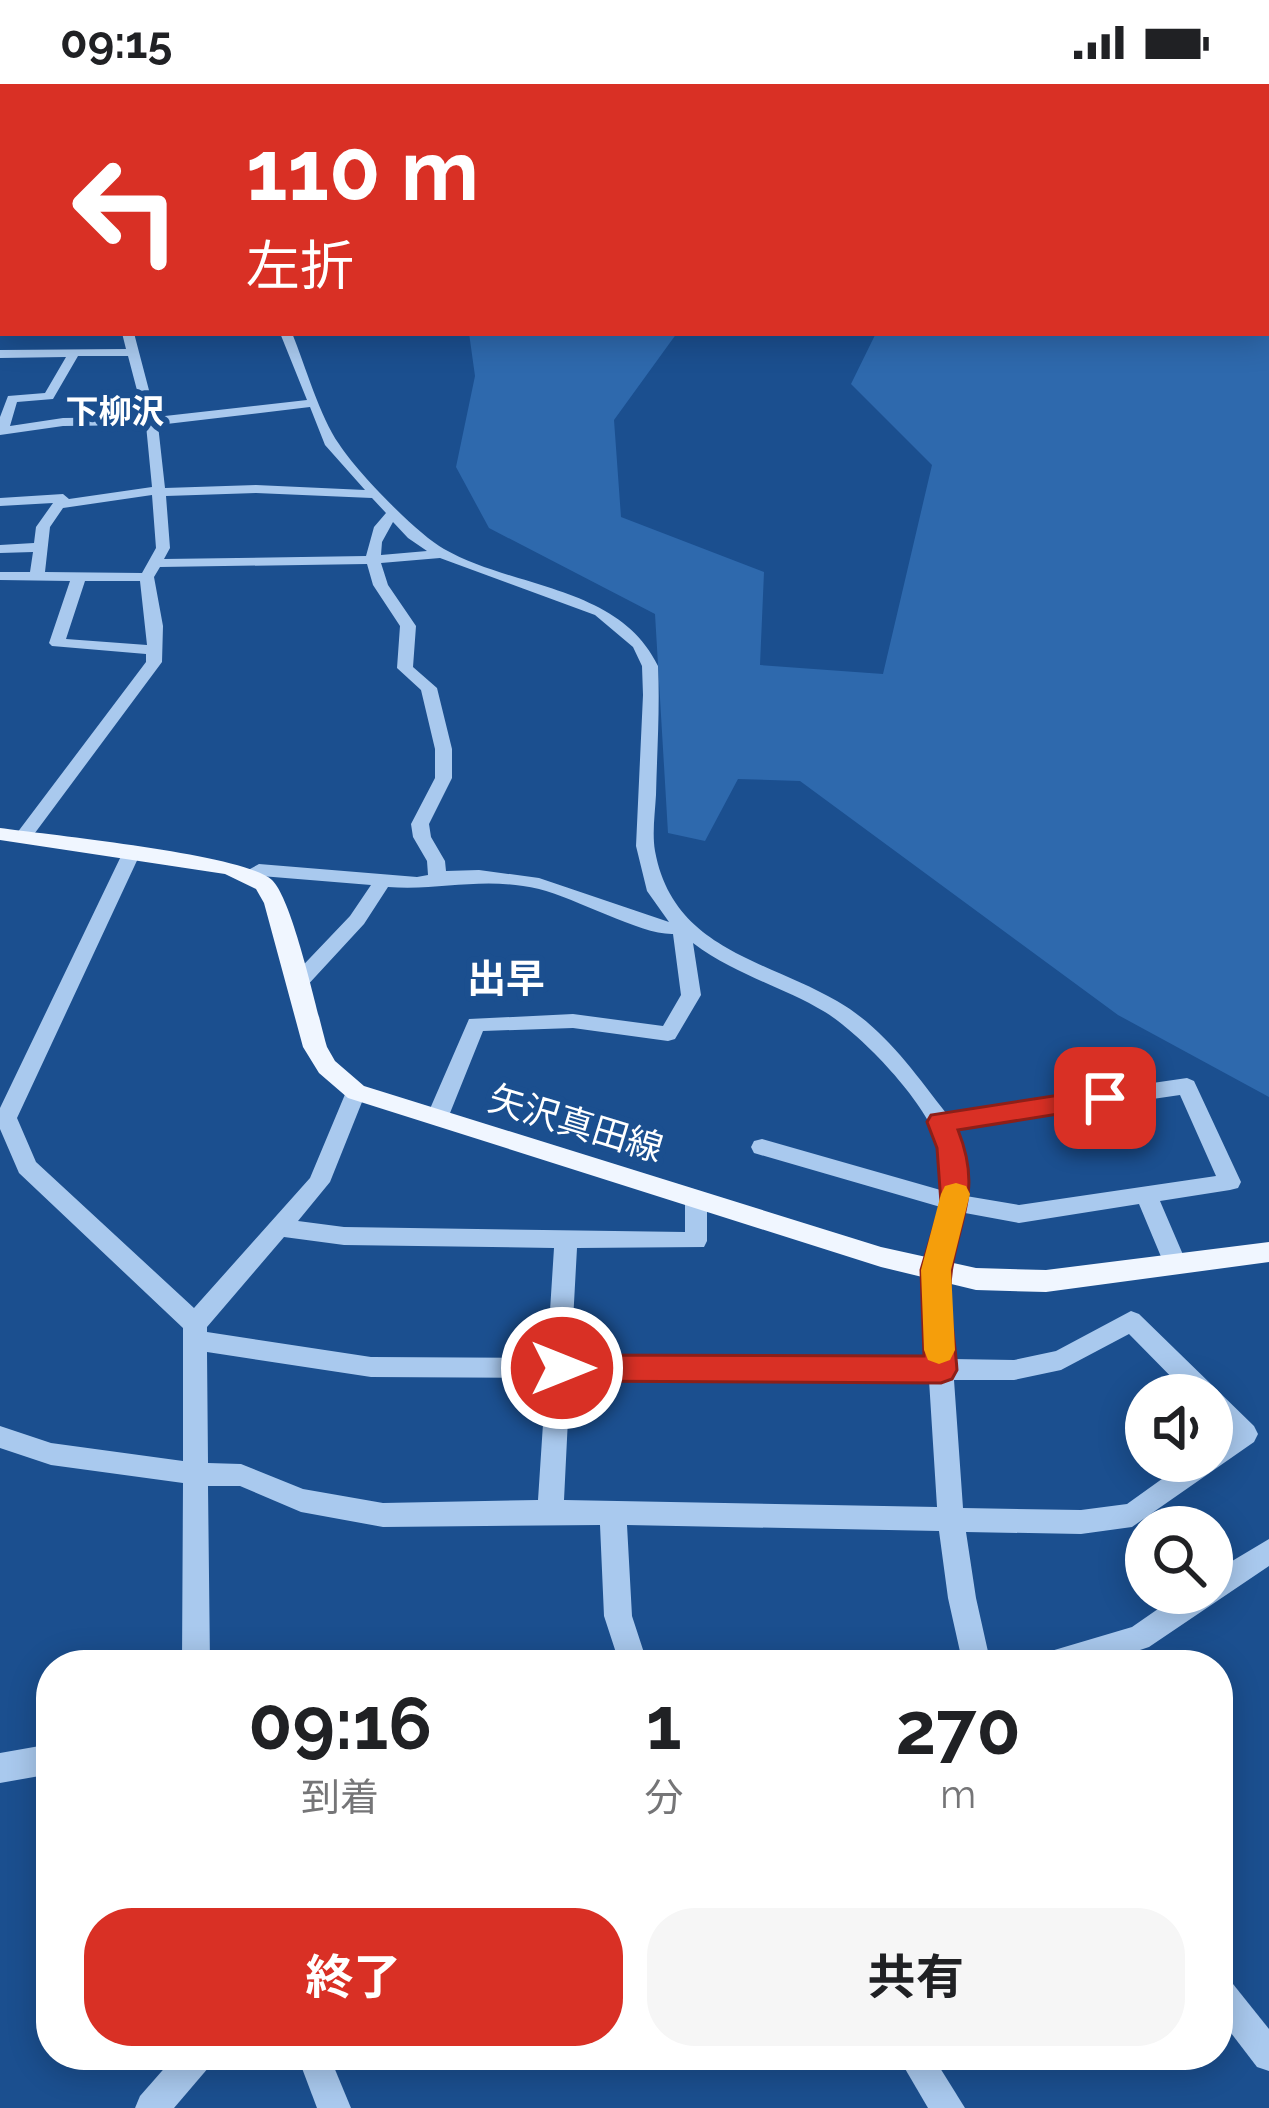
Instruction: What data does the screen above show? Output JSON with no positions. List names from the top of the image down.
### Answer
{
  "streets": {
    "main road": ["矢沢真田線"]
  },
  "districts": ["下柳沢", "出早"],
  "page": {
    "status": "09:15",
    "turn": ["110 m", "左折"],
    "eta": [
      "09:16",
      "到着",
      "1",
      "分",
      "270",
      "m"
    ],
    "buttons": ["終了", "共有"]
  }
}
